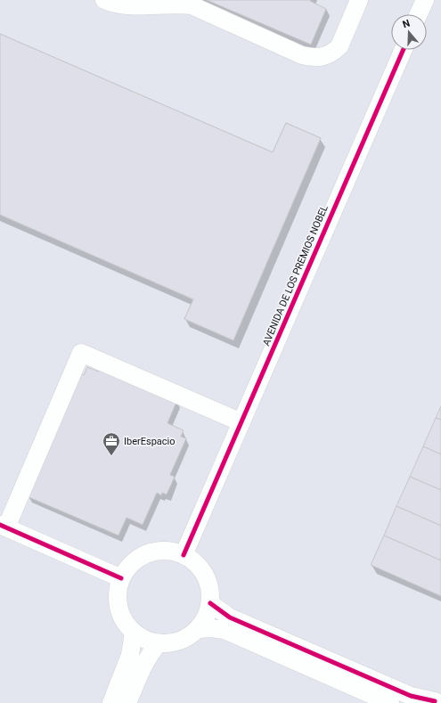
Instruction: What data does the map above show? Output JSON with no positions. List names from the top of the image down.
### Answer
{
  "streets": {
    "street": ["AVENIDA DE LOS PREMIOS NOBEL"]
  },
  "places": {
    "office": ["IberEspacio"]
  },
  "north": "top"
}
